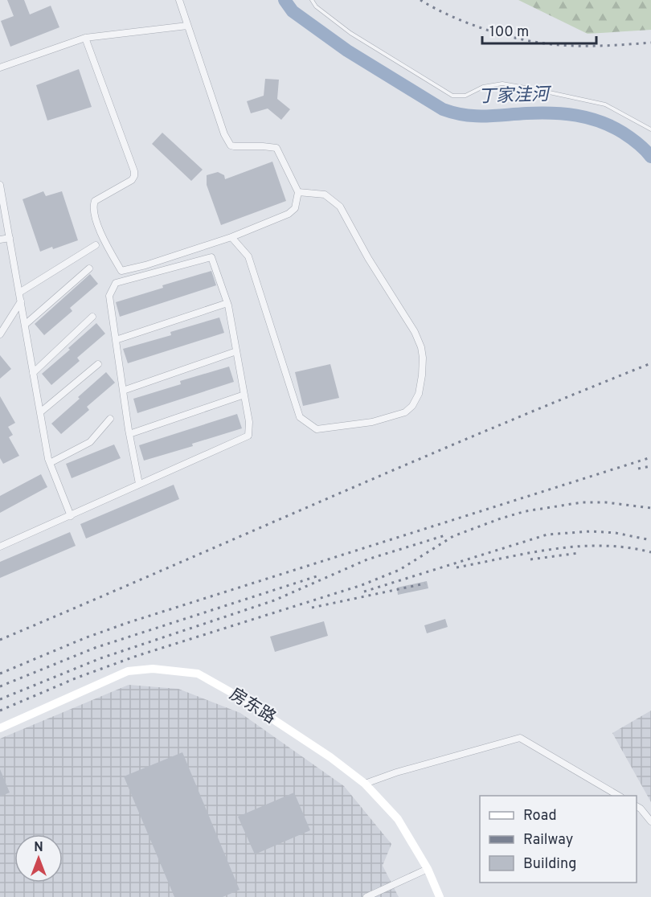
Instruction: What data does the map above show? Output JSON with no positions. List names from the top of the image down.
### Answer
{
  "streets": {
    "main road": ["房东路"]
  },
  "water": ["丁家洼河"],
  "legend": ["Road", "Railway", "Building"],
  "scale_bar": "100 m",
  "north": "top"
}
